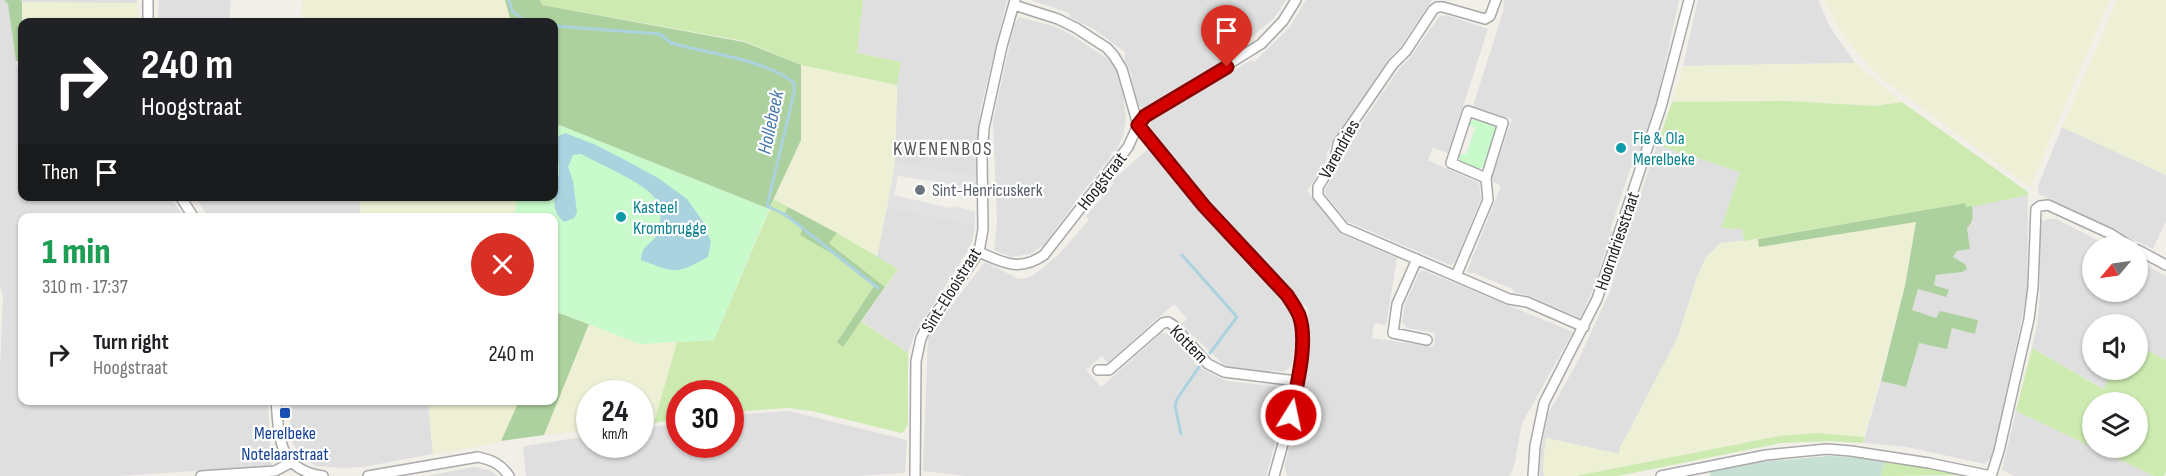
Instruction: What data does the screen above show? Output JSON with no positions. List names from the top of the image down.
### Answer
{
  "streets": {
    "street": [
      "Varendries",
      "Hoogstraat",
      "Hoorndriesstraat",
      "Sint-Elooistraat",
      "Kottem"
    ]
  },
  "crossings": [
    ["Varendries", "Hoorndriesstraat"],
    ["Hoogstraat", "Sint-Elooistraat"]
  ],
  "districts": ["KWENENBOS"],
  "water": ["Hollebeek"],
  "places": {
    "other": ["Fie & Ola Merelbeke", "Sint-Henricuskerk", "Kasteel Krombrugge"],
    "transit": ["Merelbeke Notelaarstraat"]
  },
  "north": "bottom left",
  "page": {
    "turn": ["240 m", "Hoogstraat"],
    "then": "Then",
    "heading": ["1 min", "310 m · 17:37"],
    "list": [
      {
        "name": "Turn right",
        "note": "Hoogstraat",
        "value": "240 m"
      }
    ],
    "speed": "24 km/h",
    "limit": "30"
  }
}
